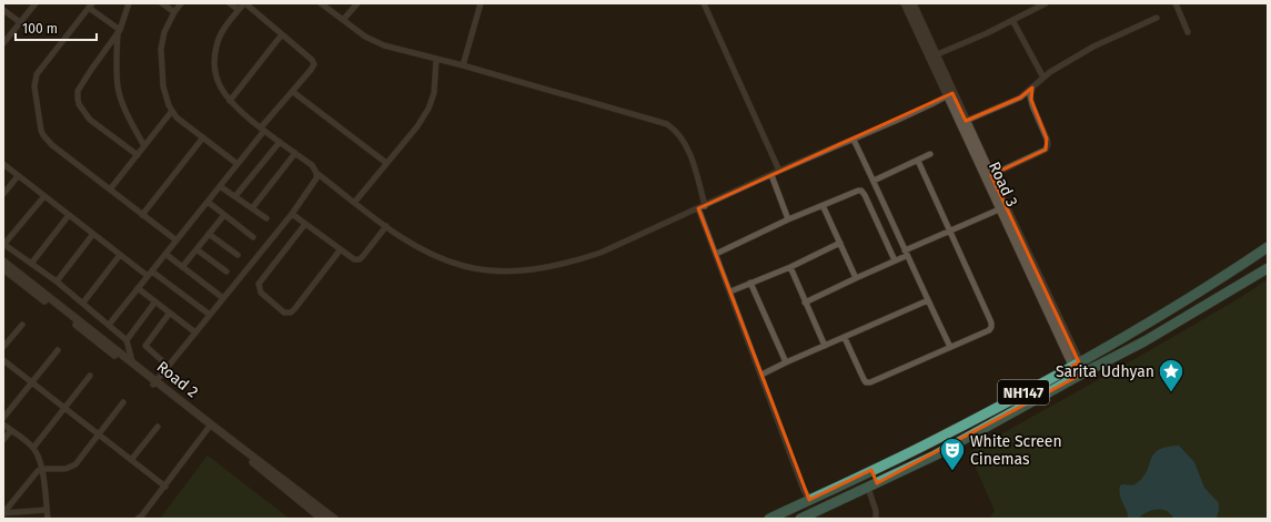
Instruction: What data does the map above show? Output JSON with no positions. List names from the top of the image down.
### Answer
{
  "streets": {
    "highway": ["NH147"],
    "street": ["Road 3", "Road 2"]
  },
  "crossings": [
    ["Road 3", "NH147"]
  ],
  "places": {
    "place": ["Sarita Udhyan"],
    "theatre": ["White Screen Cinemas"]
  },
  "scale_bar": "100 m"
}
